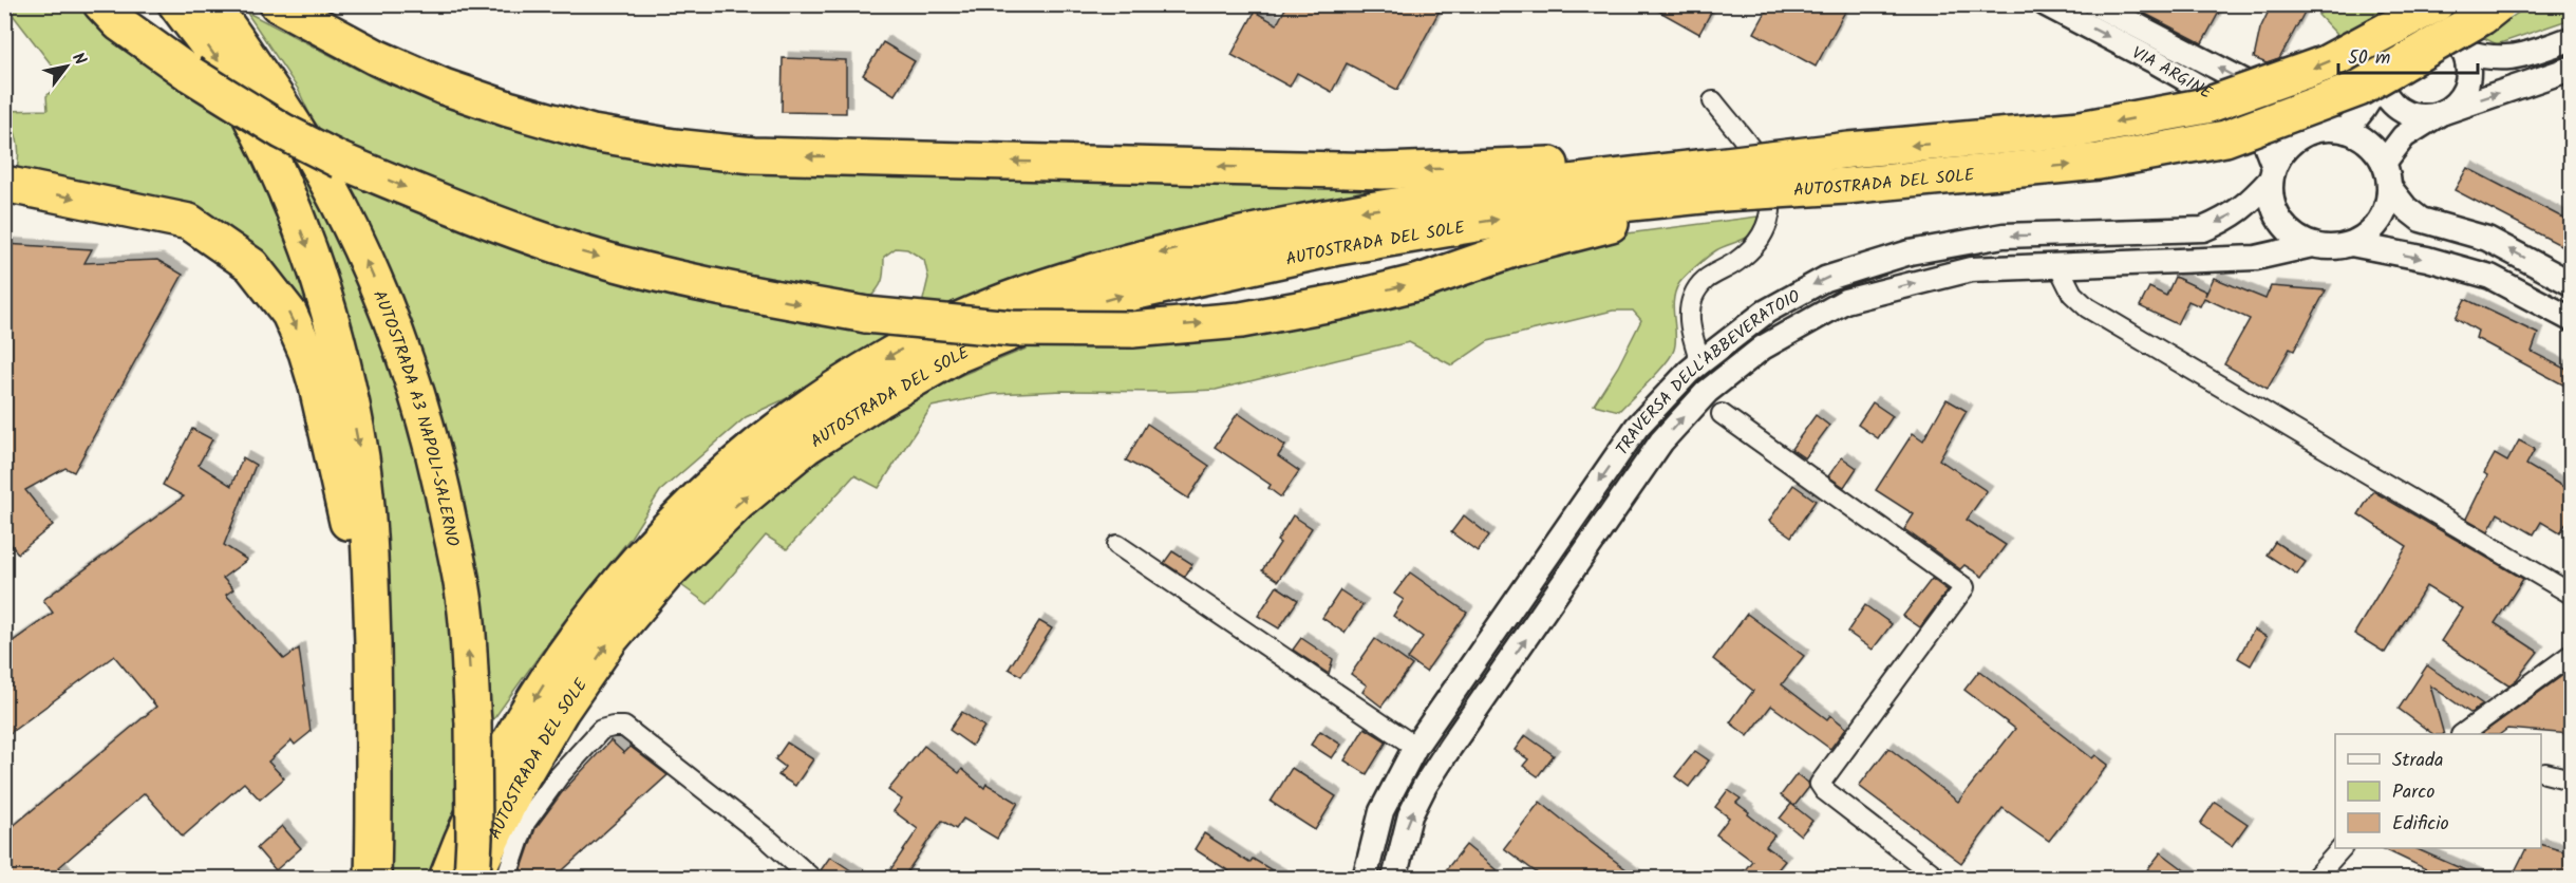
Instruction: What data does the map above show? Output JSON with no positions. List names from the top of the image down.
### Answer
{
  "streets": {
    "highway": ["AUTOSTRADA DEL SOLE", "AUTOSTRADA A3 NAPOLI-SALERNO"],
    "street": ["VIA ARGINE", "TRAVERSA DELL'ABBEVERATOIO"]
  },
  "crossings": [
    ["VIA ARGINE", "TRAVERSA DELL'ABBEVERATOIO"],
    ["AUTOSTRADA DEL SOLE", "AUTOSTRADA A3 NAPOLI-SALERNO"]
  ],
  "legend": ["Strada", "Parco", "Edificio"],
  "scale_bar": "50 m",
  "north": "top right"
}
